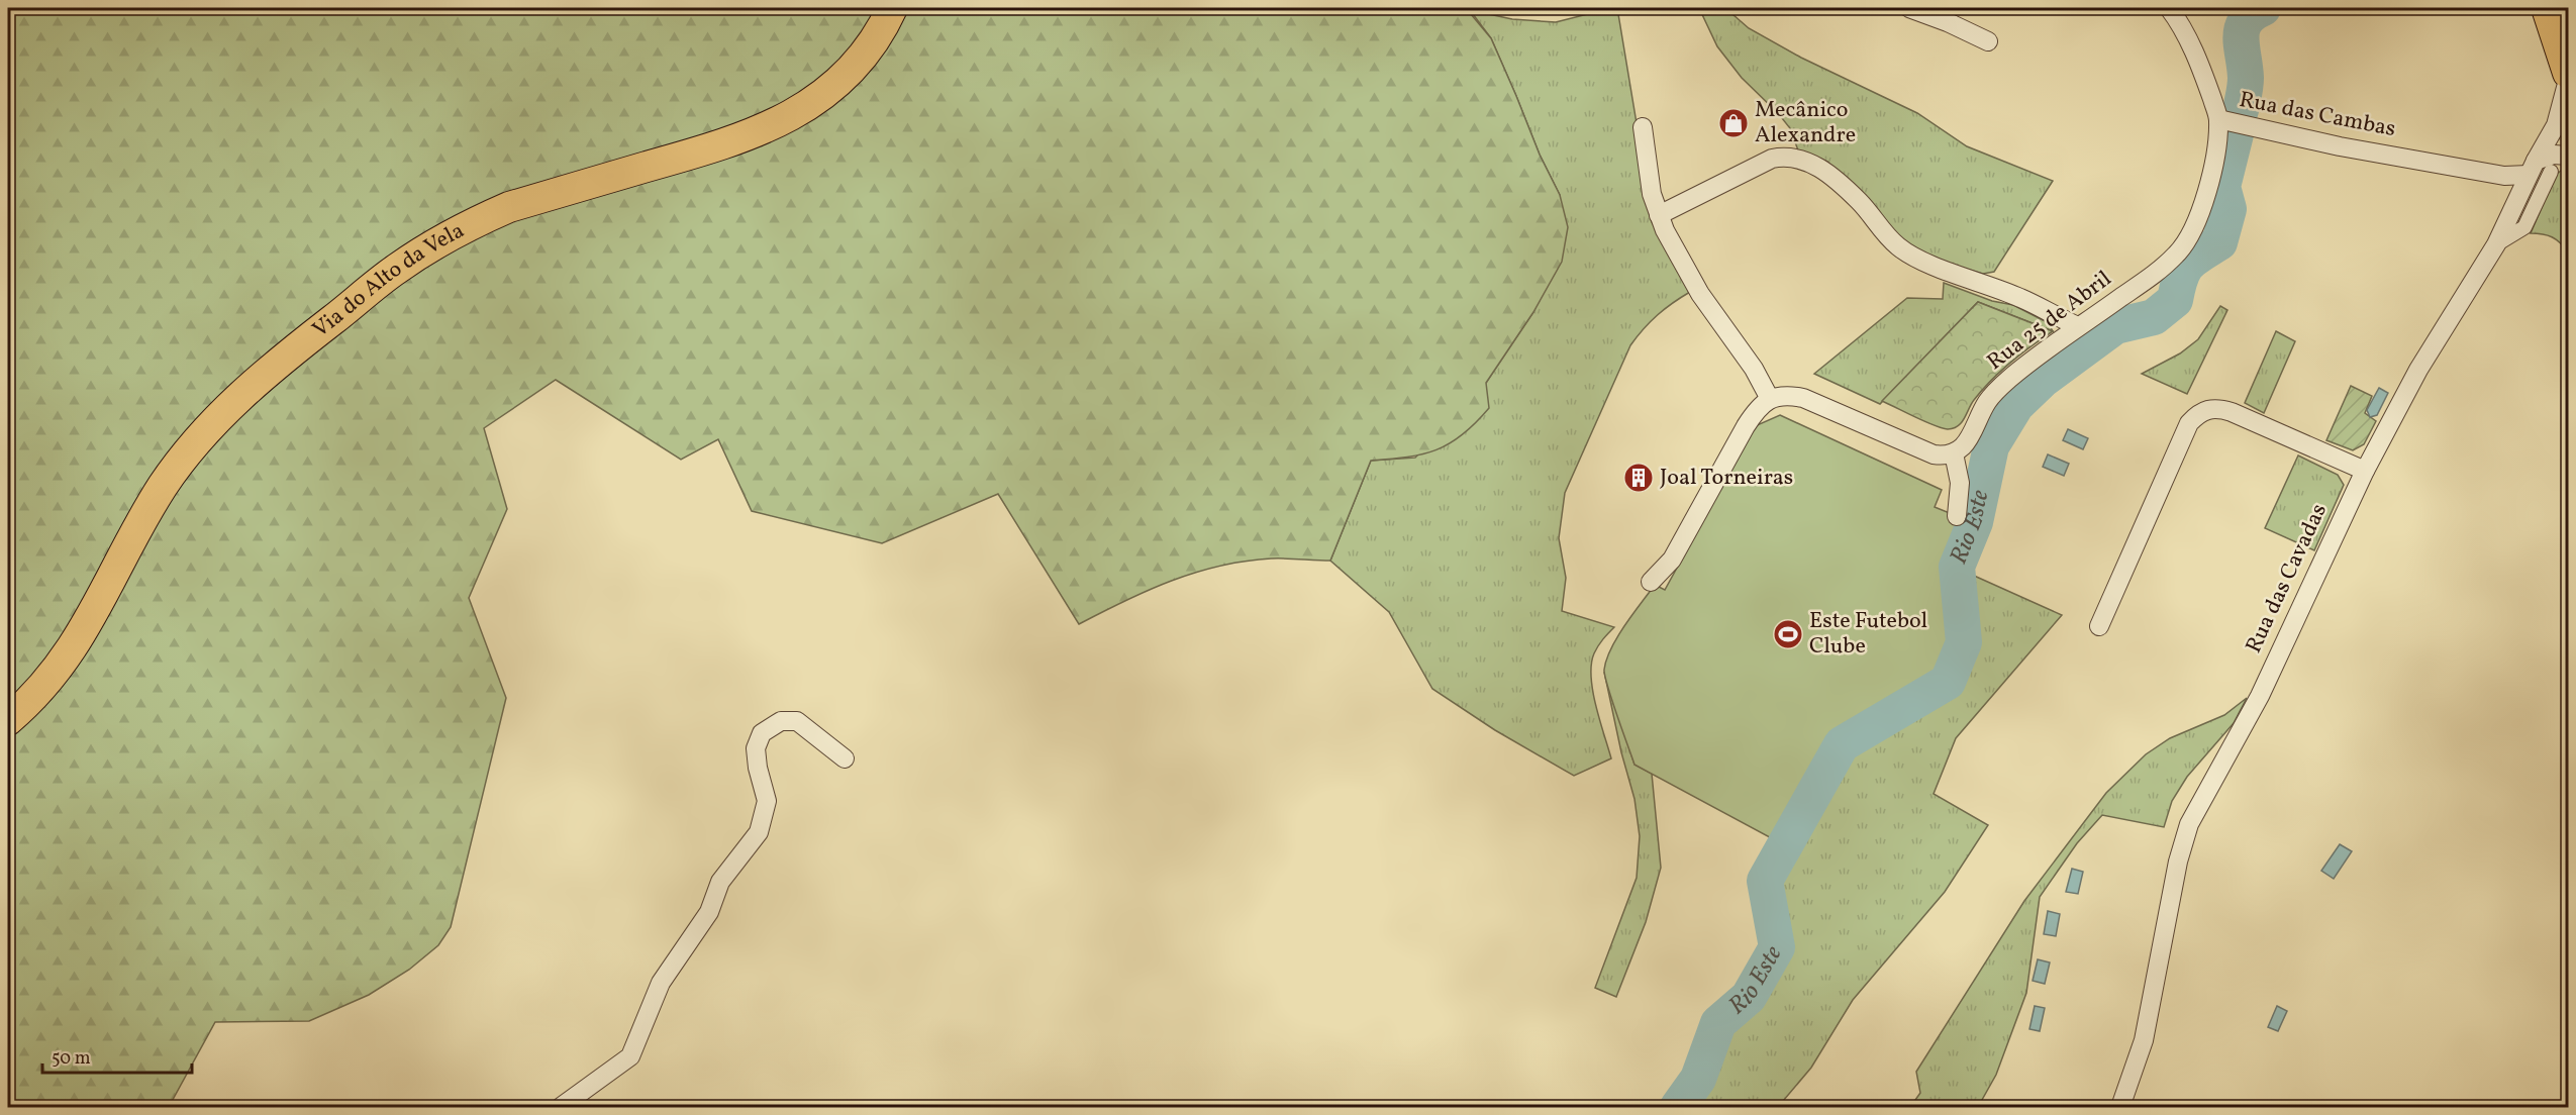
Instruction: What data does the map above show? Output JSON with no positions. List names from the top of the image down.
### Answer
{
  "streets": {
    "main road": ["Via do Alto da Vela"],
    "street": ["Rua das Cambas", "Rua 25 de Abril", "Rua das Cavadas"]
  },
  "crossings": [
    ["Rua das Cambas", "Rua 25 de Abril"],
    ["Rua das Cambas", "Rua das Cavadas"]
  ],
  "water": ["Rio Este"],
  "places": {
    "shop": ["Mecânico Alexandre"],
    "building": ["Joal Torneiras"],
    "sports": ["Este Futebol Clube"]
  },
  "scale_bar": "50 m"
}
